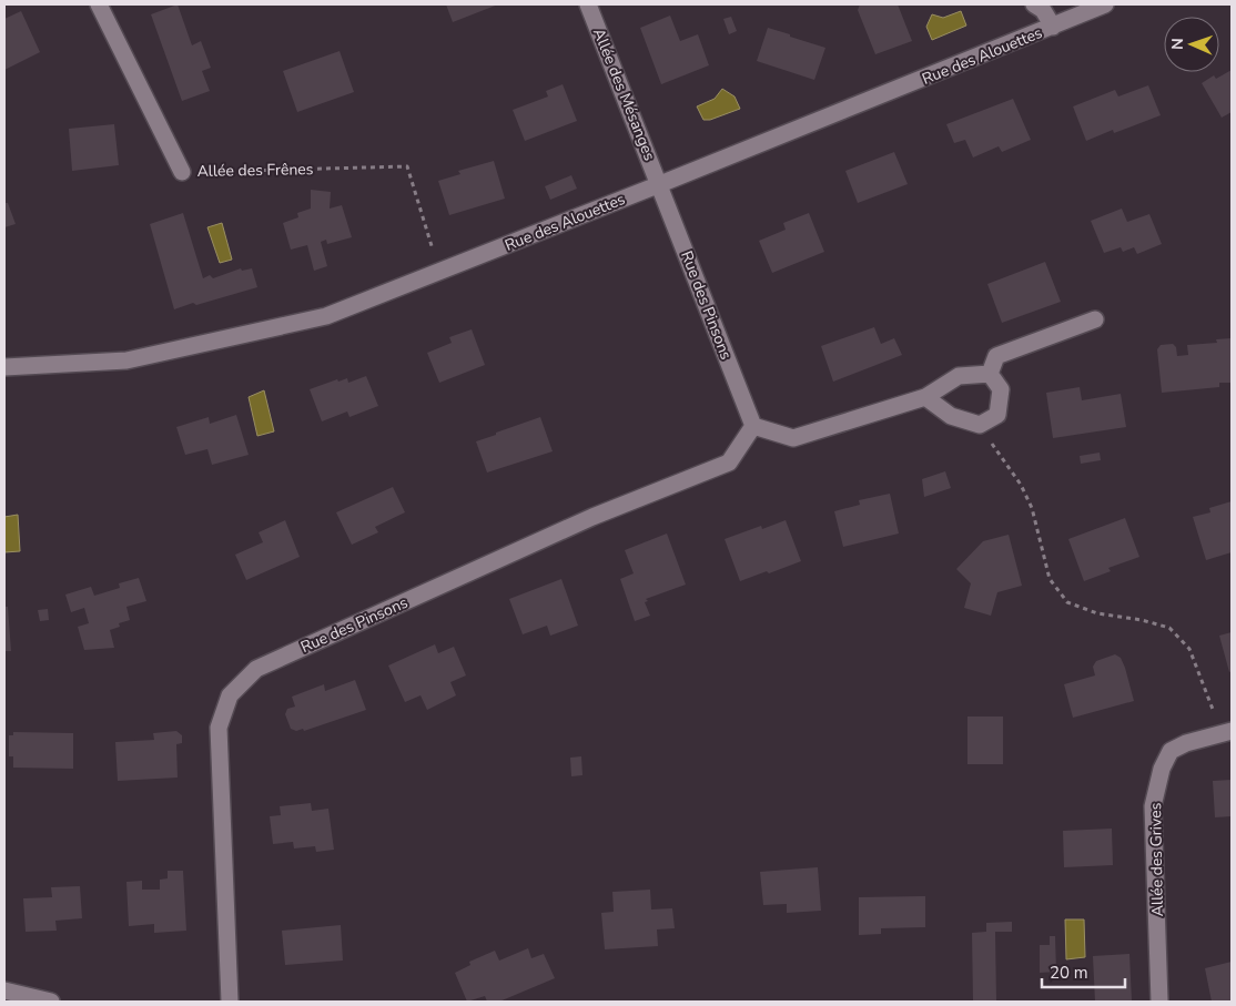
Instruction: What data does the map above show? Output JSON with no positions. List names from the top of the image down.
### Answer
{
  "streets": {
    "street": [
      "Rue des Alouettes",
      "Allée des Mésanges",
      "Allée des Frênes",
      "Rue des Pinsons",
      "Allée des Grives"
    ]
  },
  "crossings": [
    ["Rue des Alouettes", "Allée des Mésanges"],
    ["Rue des Alouettes", "Allée des Frênes"],
    ["Rue des Alouettes", "Rue des Pinsons"],
    ["Allée des Mésanges", "Rue des Pinsons"]
  ],
  "scale_bar": "20 m",
  "north": "left"
}
